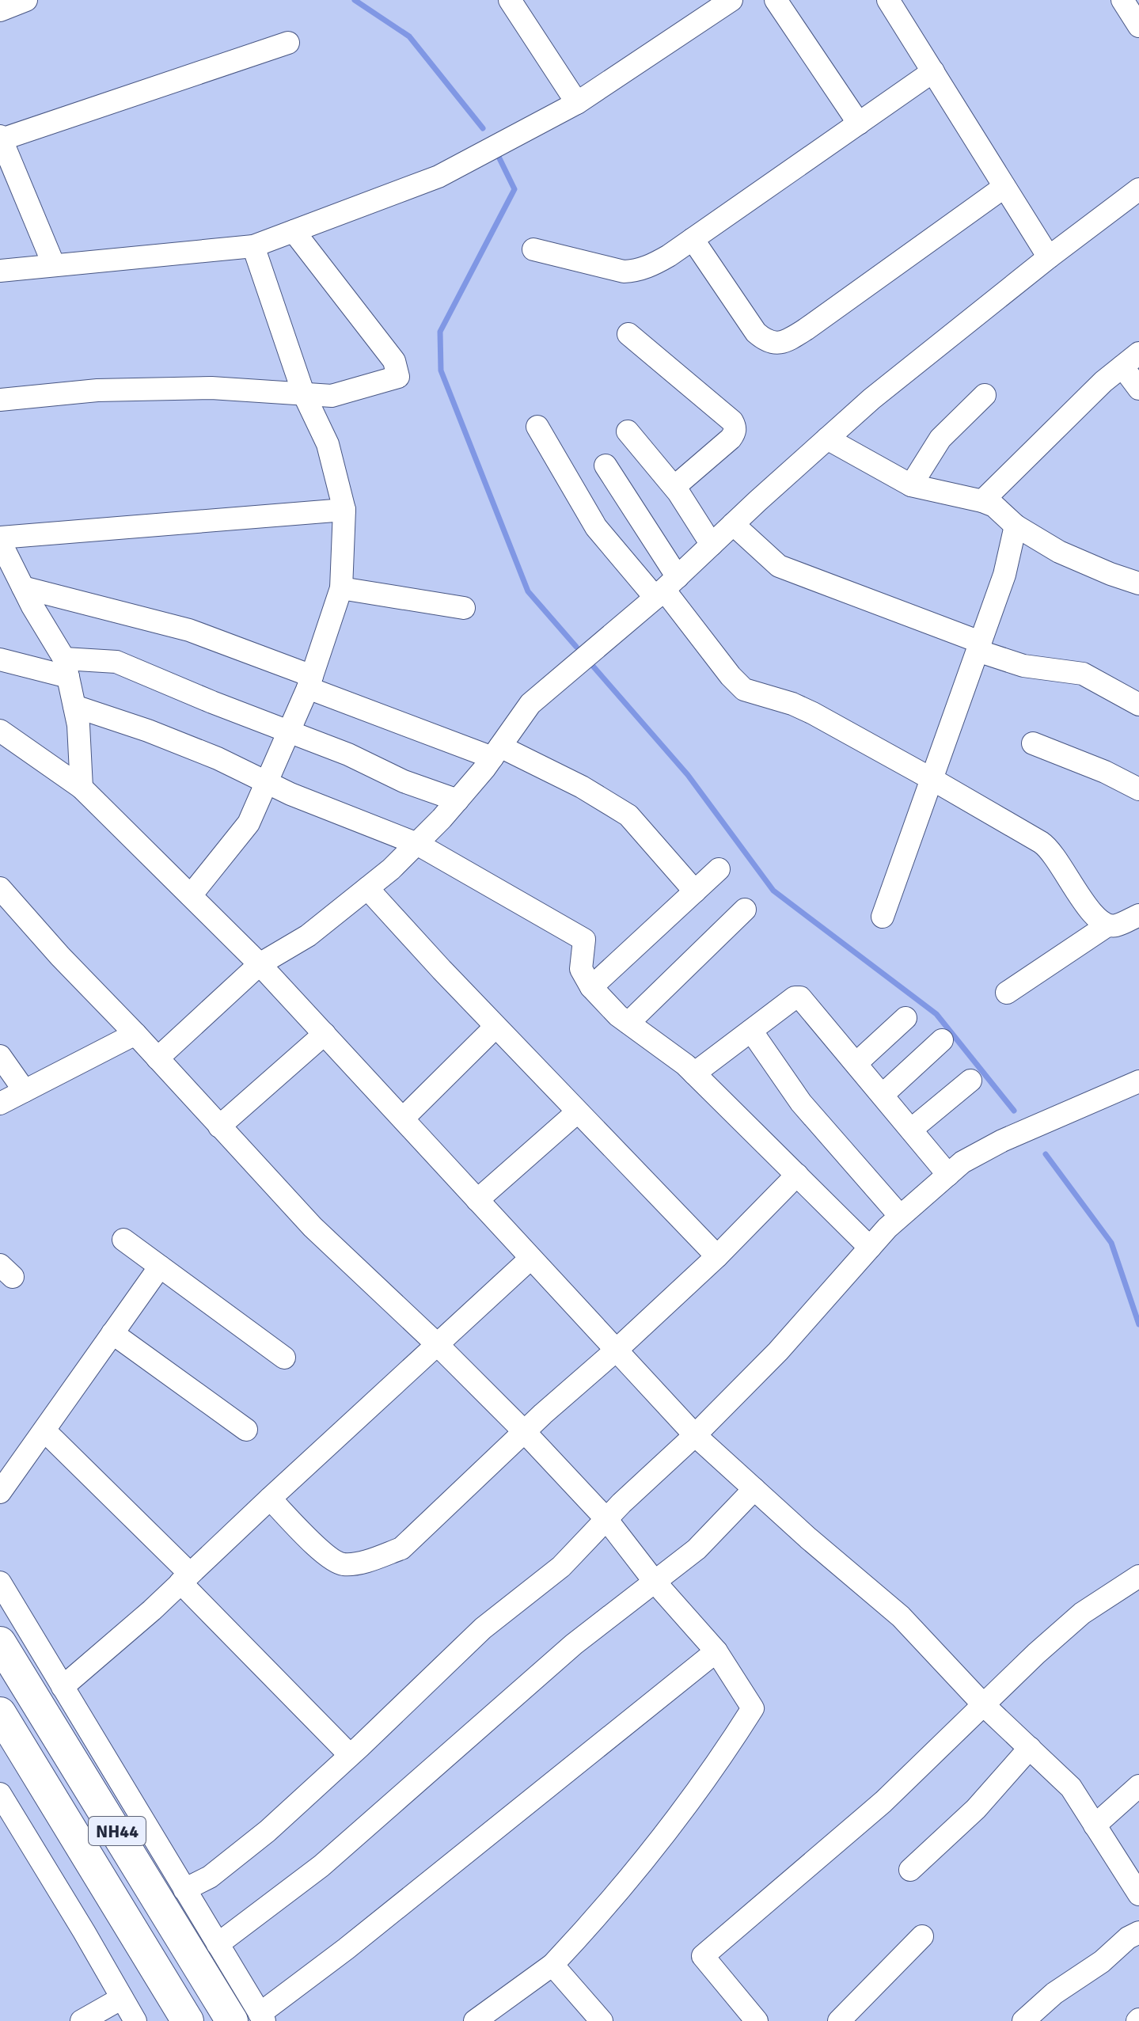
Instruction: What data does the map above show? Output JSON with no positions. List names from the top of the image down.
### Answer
{
  "streets": {
    "highway": ["NH44"]
  }
}
